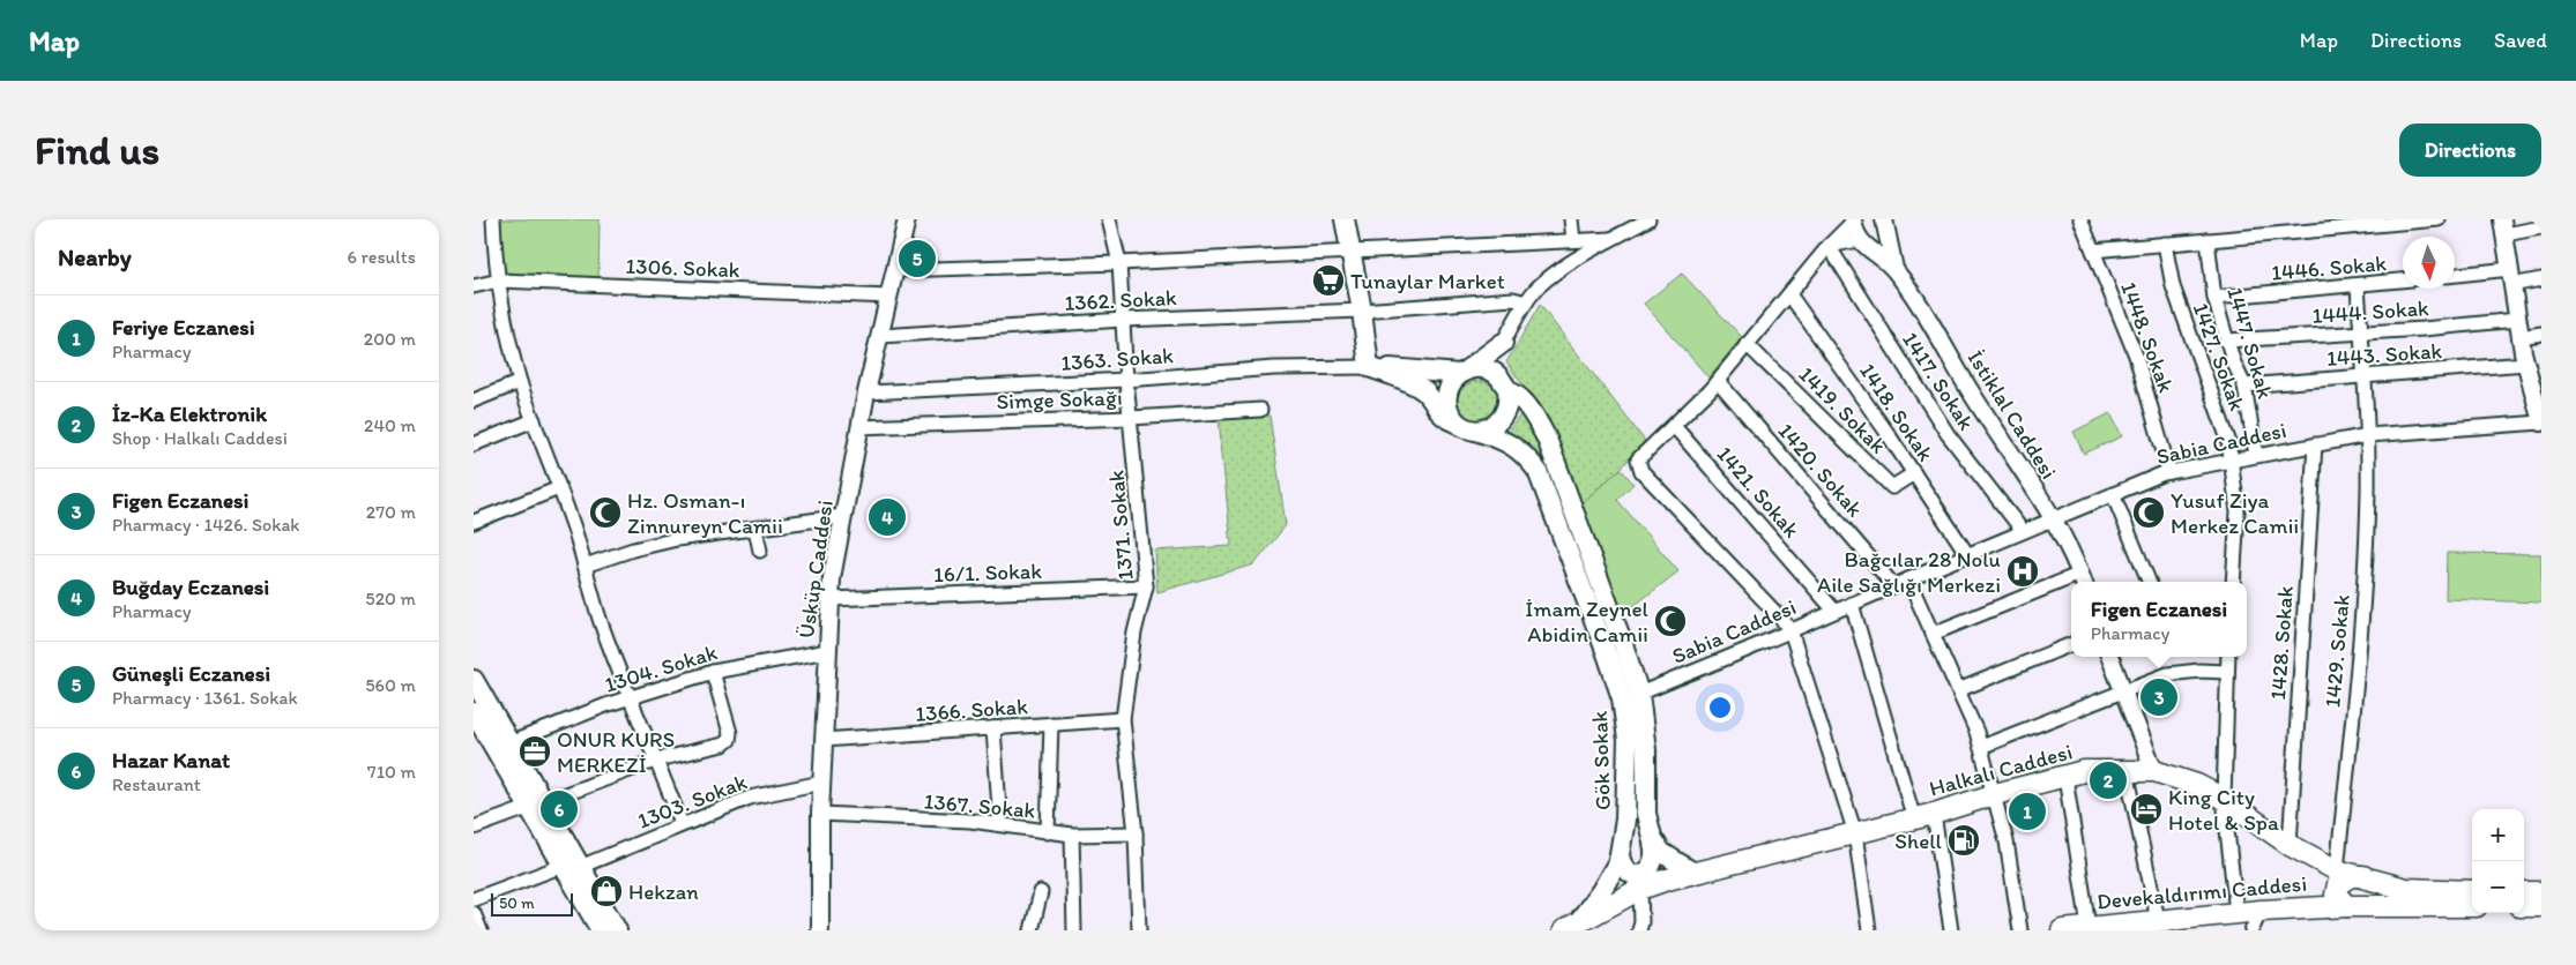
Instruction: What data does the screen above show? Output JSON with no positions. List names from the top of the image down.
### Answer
{
  "streets": {
    "main road": ["Gök Sokak", "Halkalı Caddesi", "Devekaldırımı Caddesi"],
    "street": [
      "1306. Sokak",
      "1446. Sokak",
      "1362. Sokak",
      "1444. Sokak",
      "1448. Sokak",
      "1447. Sokak",
      "1443. Sokak",
      "1427. Sokak",
      "1363. Sokak",
      "1417. Sokak",
      "Simge Sokağı",
      "1419. Sokak",
      "1418. Sokak",
      "İstiklal Caddesi",
      "Sabia Caddesi",
      "1420. Sokak",
      "1421. Sokak",
      "1371. Sokak",
      "Üsküp Caddesi",
      "16/1. Sokak",
      "1428. Sokak",
      "1429. Sokak",
      "1304. Sokak",
      "1366. Sokak",
      "1303. Sokak",
      "1367. Sokak"
    ]
  },
  "crossings": [
    ["1306. Sokak", "Üsküp Caddesi"],
    ["1446. Sokak", "1447. Sokak"],
    ["1446. Sokak", "1429. Sokak"],
    ["1362. Sokak", "1371. Sokak"],
    ["1362. Sokak", "Üsküp Caddesi"],
    ["1444. Sokak", "1447. Sokak"],
    ["1444. Sokak", "1429. Sokak"],
    ["1448. Sokak", "Sabia Caddesi"],
    ["1447. Sokak", "1443. Sokak"],
    ["1447. Sokak", "Sabia Caddesi"],
    ["1443. Sokak", "1429. Sokak"],
    ["1427. Sokak", "Sabia Caddesi"],
    ["1363. Sokak", "1371. Sokak"],
    ["1363. Sokak", "Üsküp Caddesi"],
    ["1363. Sokak", "Gök Sokak"],
    ["1417. Sokak", "Sabia Caddesi"],
    ["Simge Sokağı", "1371. Sokak"],
    ["Simge Sokağı", "Üsküp Caddesi"],
    ["1419. Sokak", "1418. Sokak"],
    ["1418. Sokak", "Sabia Caddesi"],
    ["İstiklal Caddesi", "Sabia Caddesi"],
    ["Sabia Caddesi", "1420. Sokak"],
    ["Sabia Caddesi", "1421. Sokak"],
    ["Sabia Caddesi", "1428. Sokak"],
    ["Sabia Caddesi", "1429. Sokak"],
    ["Sabia Caddesi", "Gök Sokak"],
    ["1371. Sokak", "16/1. Sokak"],
    ["1371. Sokak", "1366. Sokak"],
    ["1371. Sokak", "1367. Sokak"],
    ["Üsküp Caddesi", "16/1. Sokak"],
    ["Üsküp Caddesi", "1304. Sokak"],
    ["Üsküp Caddesi", "1366. Sokak"],
    ["Üsküp Caddesi", "1303. Sokak"],
    ["Üsküp Caddesi", "1367. Sokak"],
    ["1428. Sokak", "Halkalı Caddesi"],
    ["1429. Sokak", "Halkalı Caddesi"],
    ["Gök Sokak", "Halkalı Caddesi"]
  ],
  "places": {
    "supermarket": ["Tunaylar Market"],
    "mosque": ["Hz. Osman-ı Zinnureyn Camii", "Yusuf Ziya Merkez Camii", "İmam Zeynel Abidin Camii"],
    "hospital": ["Bağcılar 28 Nolu Aile Sağlığı Merkezi"],
    "office": ["ONUR KURS MERKEZİ"],
    "hotel": ["King City Hotel & Spa"],
    "fuel station": ["Shell"],
    "shop": ["Hekzan"]
  },
  "scale_bar": "50 m",
  "north": "bottom",
  "page": {
    "header": "Map",
    "nav": ["Map", "Directions", "Saved"],
    "buttons": "Directions",
    "title": "Find us",
    "heading": ["Nearby", "6 results"],
    "pins": [
      "5",
      "4",
      "3",
      "2",
      "6",
      "1"
    ],
    "list": [
      {
        "mark": "1",
        "name": "Feriye Eczanesi",
        "note": "Pharmacy",
        "value": "200 m"
      },
      {
        "mark": "2",
        "name": "İz-Ka Elektronik",
        "note": "Shop · Halkalı Caddesi",
        "value": "240 m"
      },
      {
        "mark": "3",
        "name": "Figen Eczanesi",
        "note": "Pharmacy · 1426. Sokak",
        "value": "270 m"
      },
      {
        "mark": "4",
        "name": "Buğday Eczanesi",
        "note": "Pharmacy",
        "value": "520 m"
      },
      {
        "mark": "5",
        "name": "Güneşli Eczanesi",
        "note": "Pharmacy · 1361. Sokak",
        "value": "560 m"
      },
      {
        "mark": "6",
        "name": "Hazar Kanat",
        "note": "Restaurant",
        "value": "710 m"
      }
    ],
    "popup": ["Figen Eczanesi", "Pharmacy"],
    "map_buttons": ["+", "−"],
    "scale": "50 m"
  }
}
